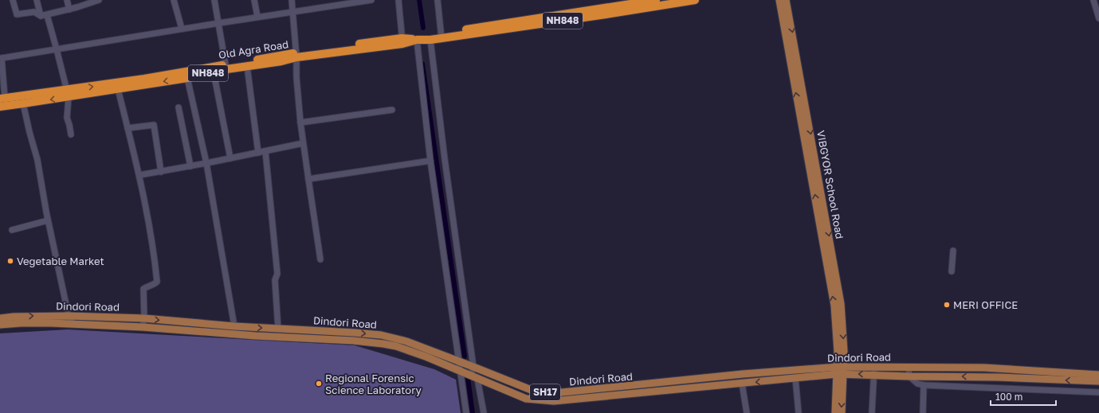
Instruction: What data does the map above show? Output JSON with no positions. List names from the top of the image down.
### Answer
{
  "streets": {
    "highway": ["NH848", "Old Agra Road"],
    "main road": ["VIBGYOR School Road", "Dindori Road", "SH17"]
  },
  "crossings": [
    ["NH848", "Old Agra Road"],
    ["VIBGYOR School Road", "Dindori Road"]
  ],
  "places": ["Vegetable Market", "MERI OFFICE", "Regional Forensic Science Laboratory"],
  "scale_bar": "100 m"
}
